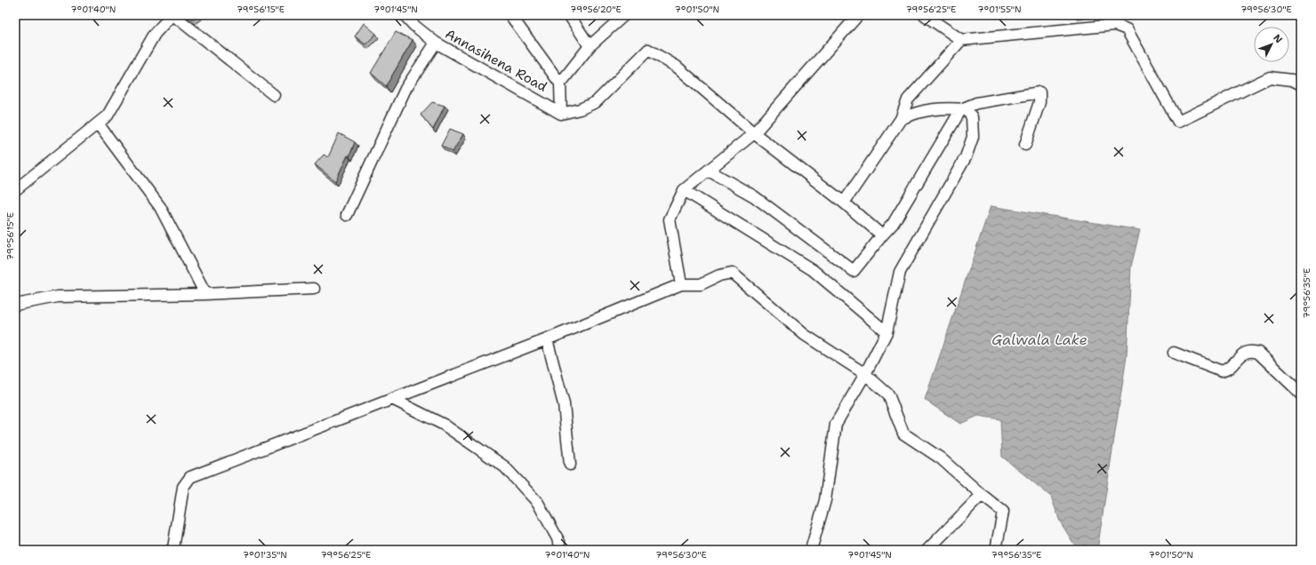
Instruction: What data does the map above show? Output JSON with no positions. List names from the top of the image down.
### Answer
{
  "streets": {
    "street": ["Annasihena Road"]
  },
  "water": ["Galwala Lake"],
  "north": "top right",
  "coordinates": [
    "7°01'40\"N",
    "79°56'15\"E",
    "7°01'45\"N",
    "79°56'20\"E",
    "7°01'50\"N",
    "79°56'25\"E",
    "7°01'55\"N",
    "79°56'30\"E",
    "79°56'35\"E",
    "7°01'35\"N"
  ]
}
